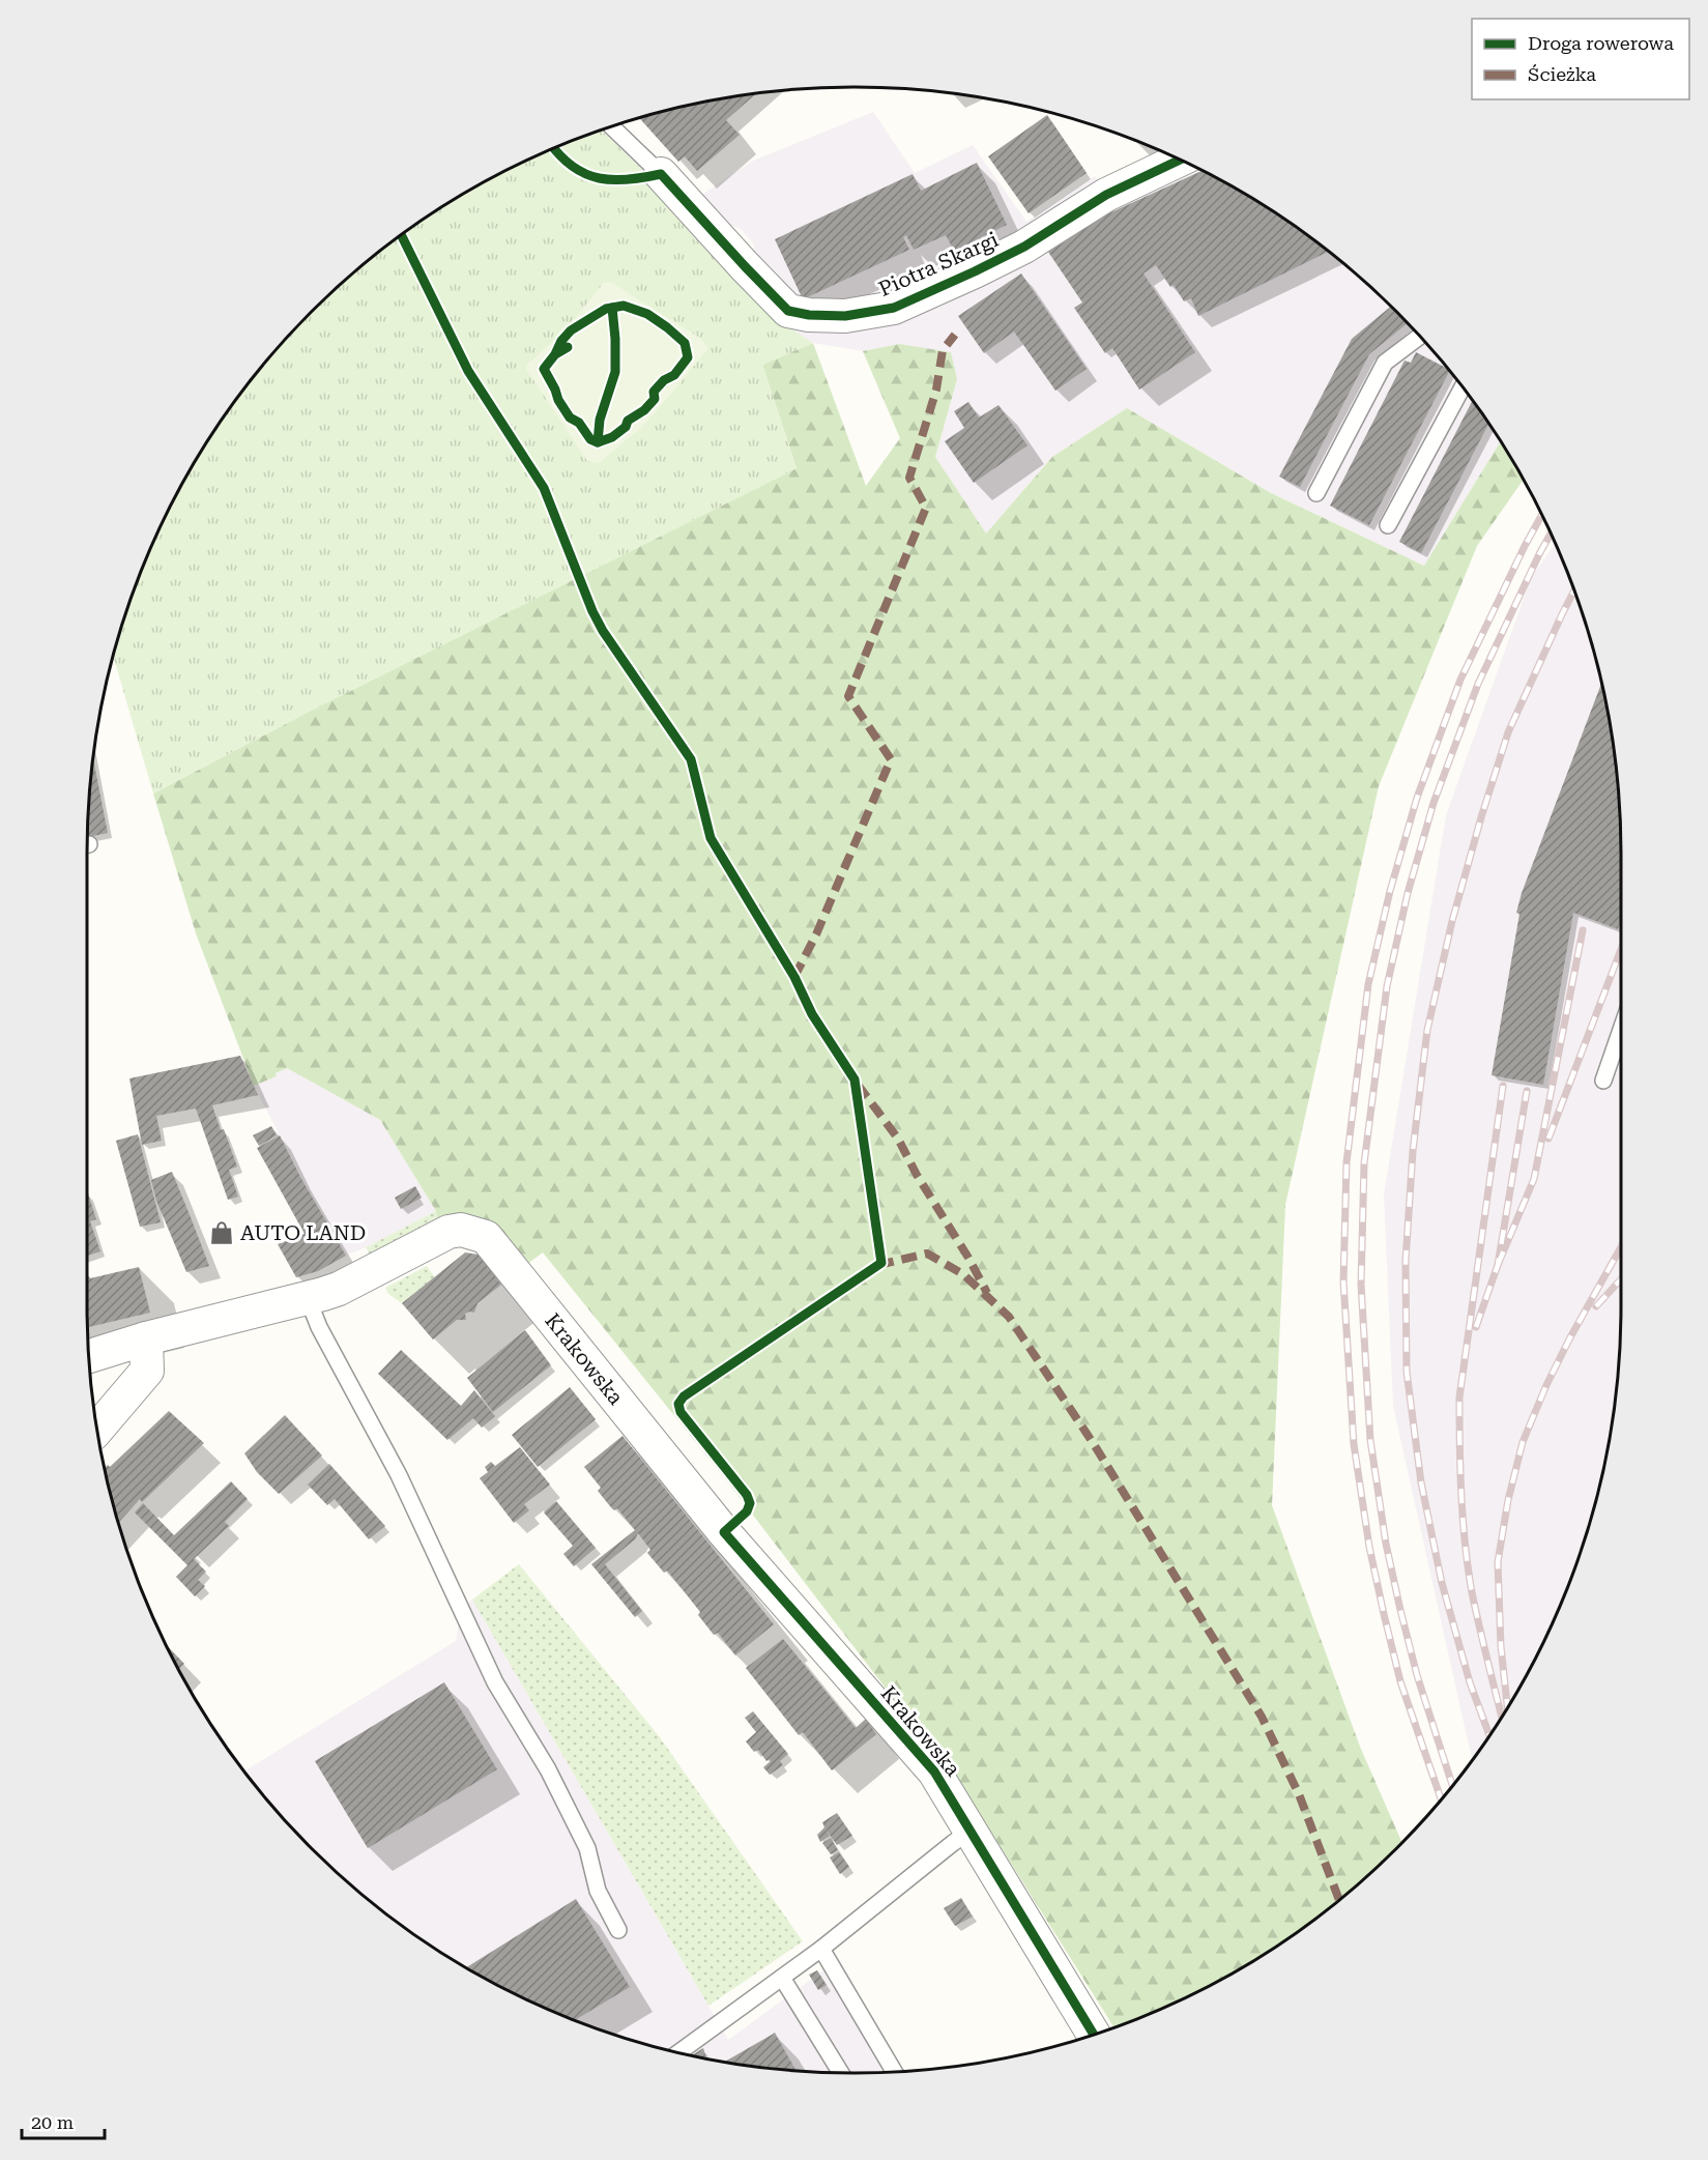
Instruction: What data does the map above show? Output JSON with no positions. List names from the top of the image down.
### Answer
{
  "streets": {
    "street": ["Piotra Skargi", "Krakowska"]
  },
  "places": {
    "shop": ["AUTO LAND"]
  },
  "legend": ["Droga rowerowa", "Ścieżka"],
  "scale_bar": "20 m"
}
